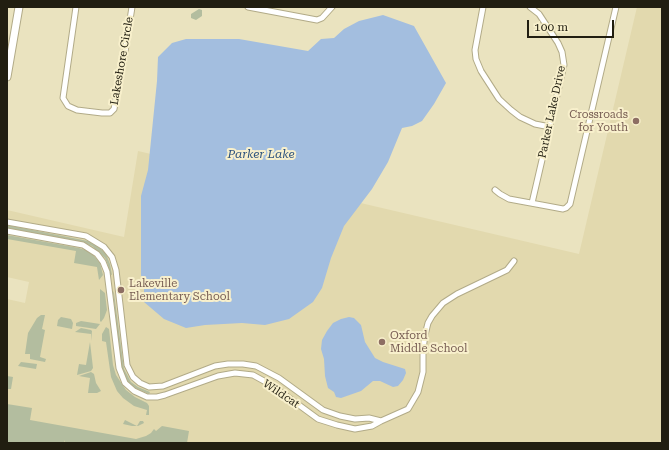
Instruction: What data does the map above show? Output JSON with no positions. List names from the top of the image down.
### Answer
{
  "streets": {
    "street": ["Lakeshore Circle", "Parker Lake Drive", "Wildcat"]
  },
  "water": ["Parker Lake"],
  "places": ["Crossroads for Youth", "Lakeville Elementary School", "Oxford Middle School"],
  "scale_bar": "100 m"
}
